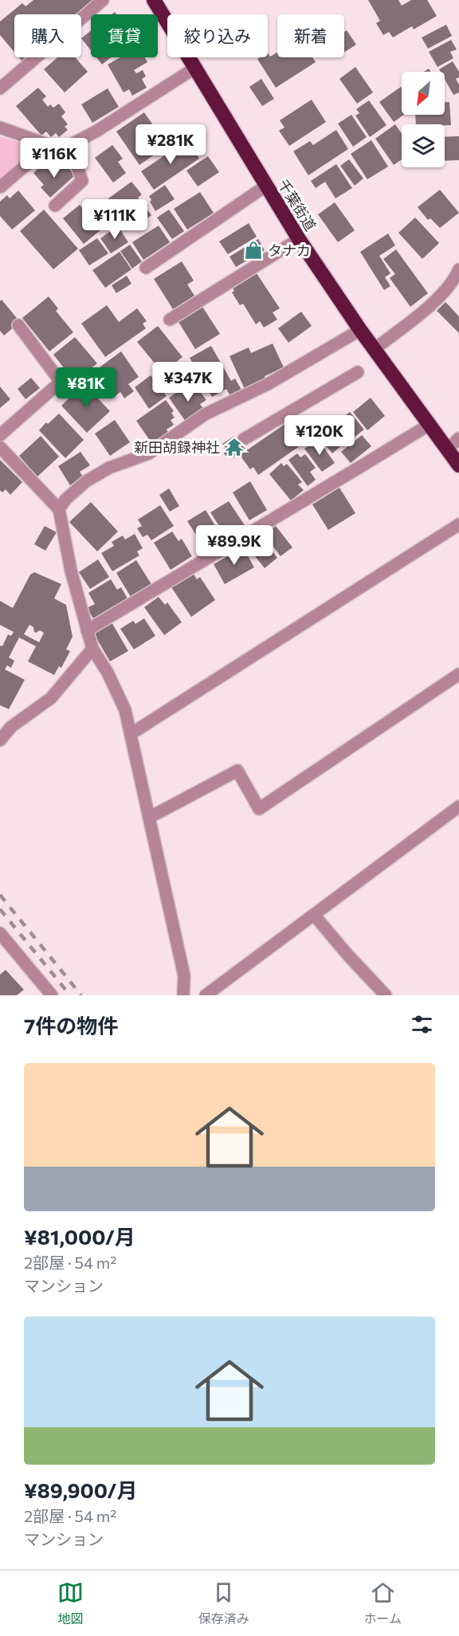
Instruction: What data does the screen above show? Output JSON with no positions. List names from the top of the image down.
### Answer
{
  "streets": {
    "highway": ["千葉街道"]
  },
  "places": {
    "shop": ["タナカ"],
    "temple": ["新田胡録神社"]
  },
  "north": "bottom left",
  "page": {
    "chip": [
      "購入",
      "賃貸",
      "絞り込み",
      "新着"
    ],
    "price": [
      "¥281K",
      "¥116K",
      "¥111K",
      "¥347K",
      "¥81K",
      "¥120K",
      "¥89.9K"
    ],
    "heading": "7件の物件",
    "list": [
      {
        "name": "¥81,000/月",
        "note": "2部屋 · 54 m² · マンション"
      },
      {
        "name": "¥89,900/月",
        "note": "2部屋 · 54 m² · マンション"
      }
    ],
    "tabs": ["地図", "保存済み", "ホーム"]
  }
}
